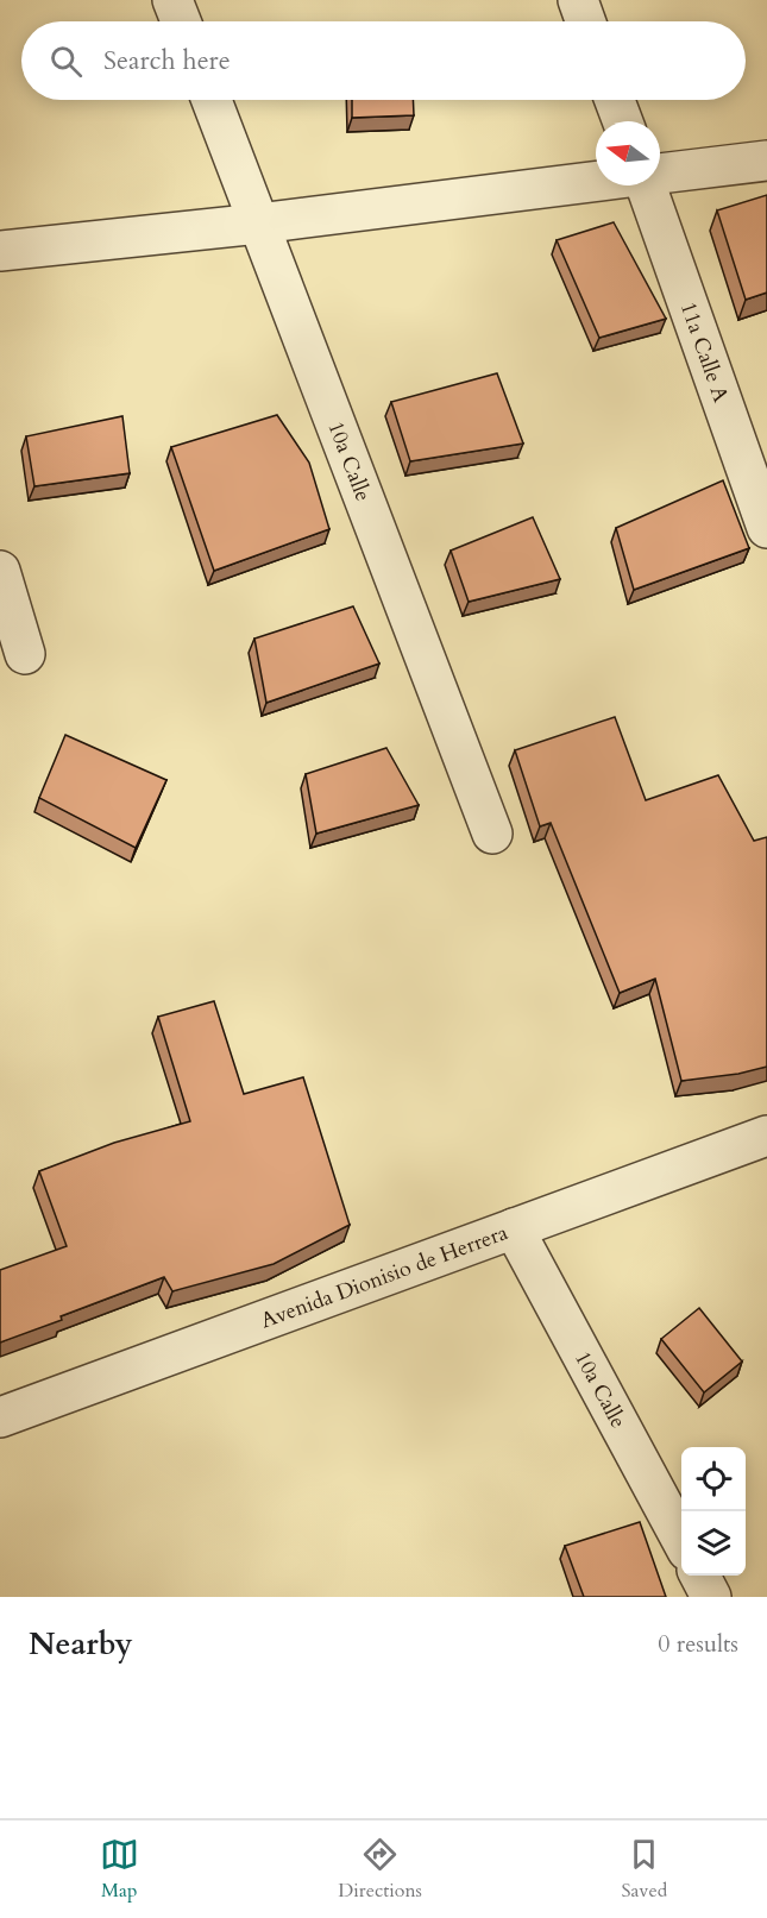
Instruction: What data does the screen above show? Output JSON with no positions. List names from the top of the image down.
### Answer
{
  "streets": {
    "street": ["11a Calle A", "10a Calle", "Avenida Dionisio de Herrera"]
  },
  "crossings": [
    ["10a Calle", "Avenida Dionisio de Herrera"]
  ],
  "north": "left",
  "page": {
    "search": "Search here",
    "heading": ["Nearby", "0 results"],
    "nav": ["Map", "Directions", "Saved"]
  }
}
